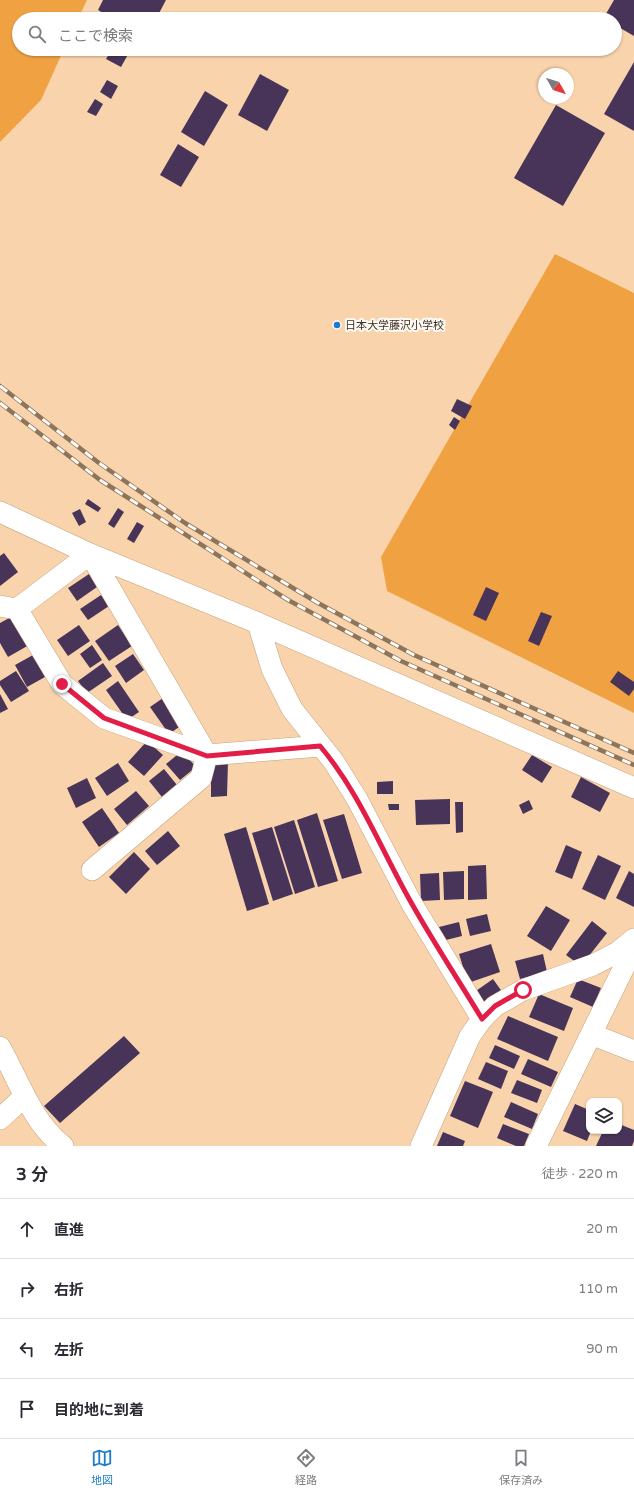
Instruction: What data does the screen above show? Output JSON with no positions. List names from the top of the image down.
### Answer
{
  "places": ["日本大学藤沢小学校"],
  "north": "bottom right",
  "page": {
    "search": "ここで検索",
    "heading": ["3 分", "徒歩 · 220 m"],
    "list": [
      ["直進", "20 m"],
      ["右折", "110 m"],
      ["左折", "90 m"],
      "目的地に到着"
    ],
    "nav": ["地図", "経路", "保存済み"]
  }
}
